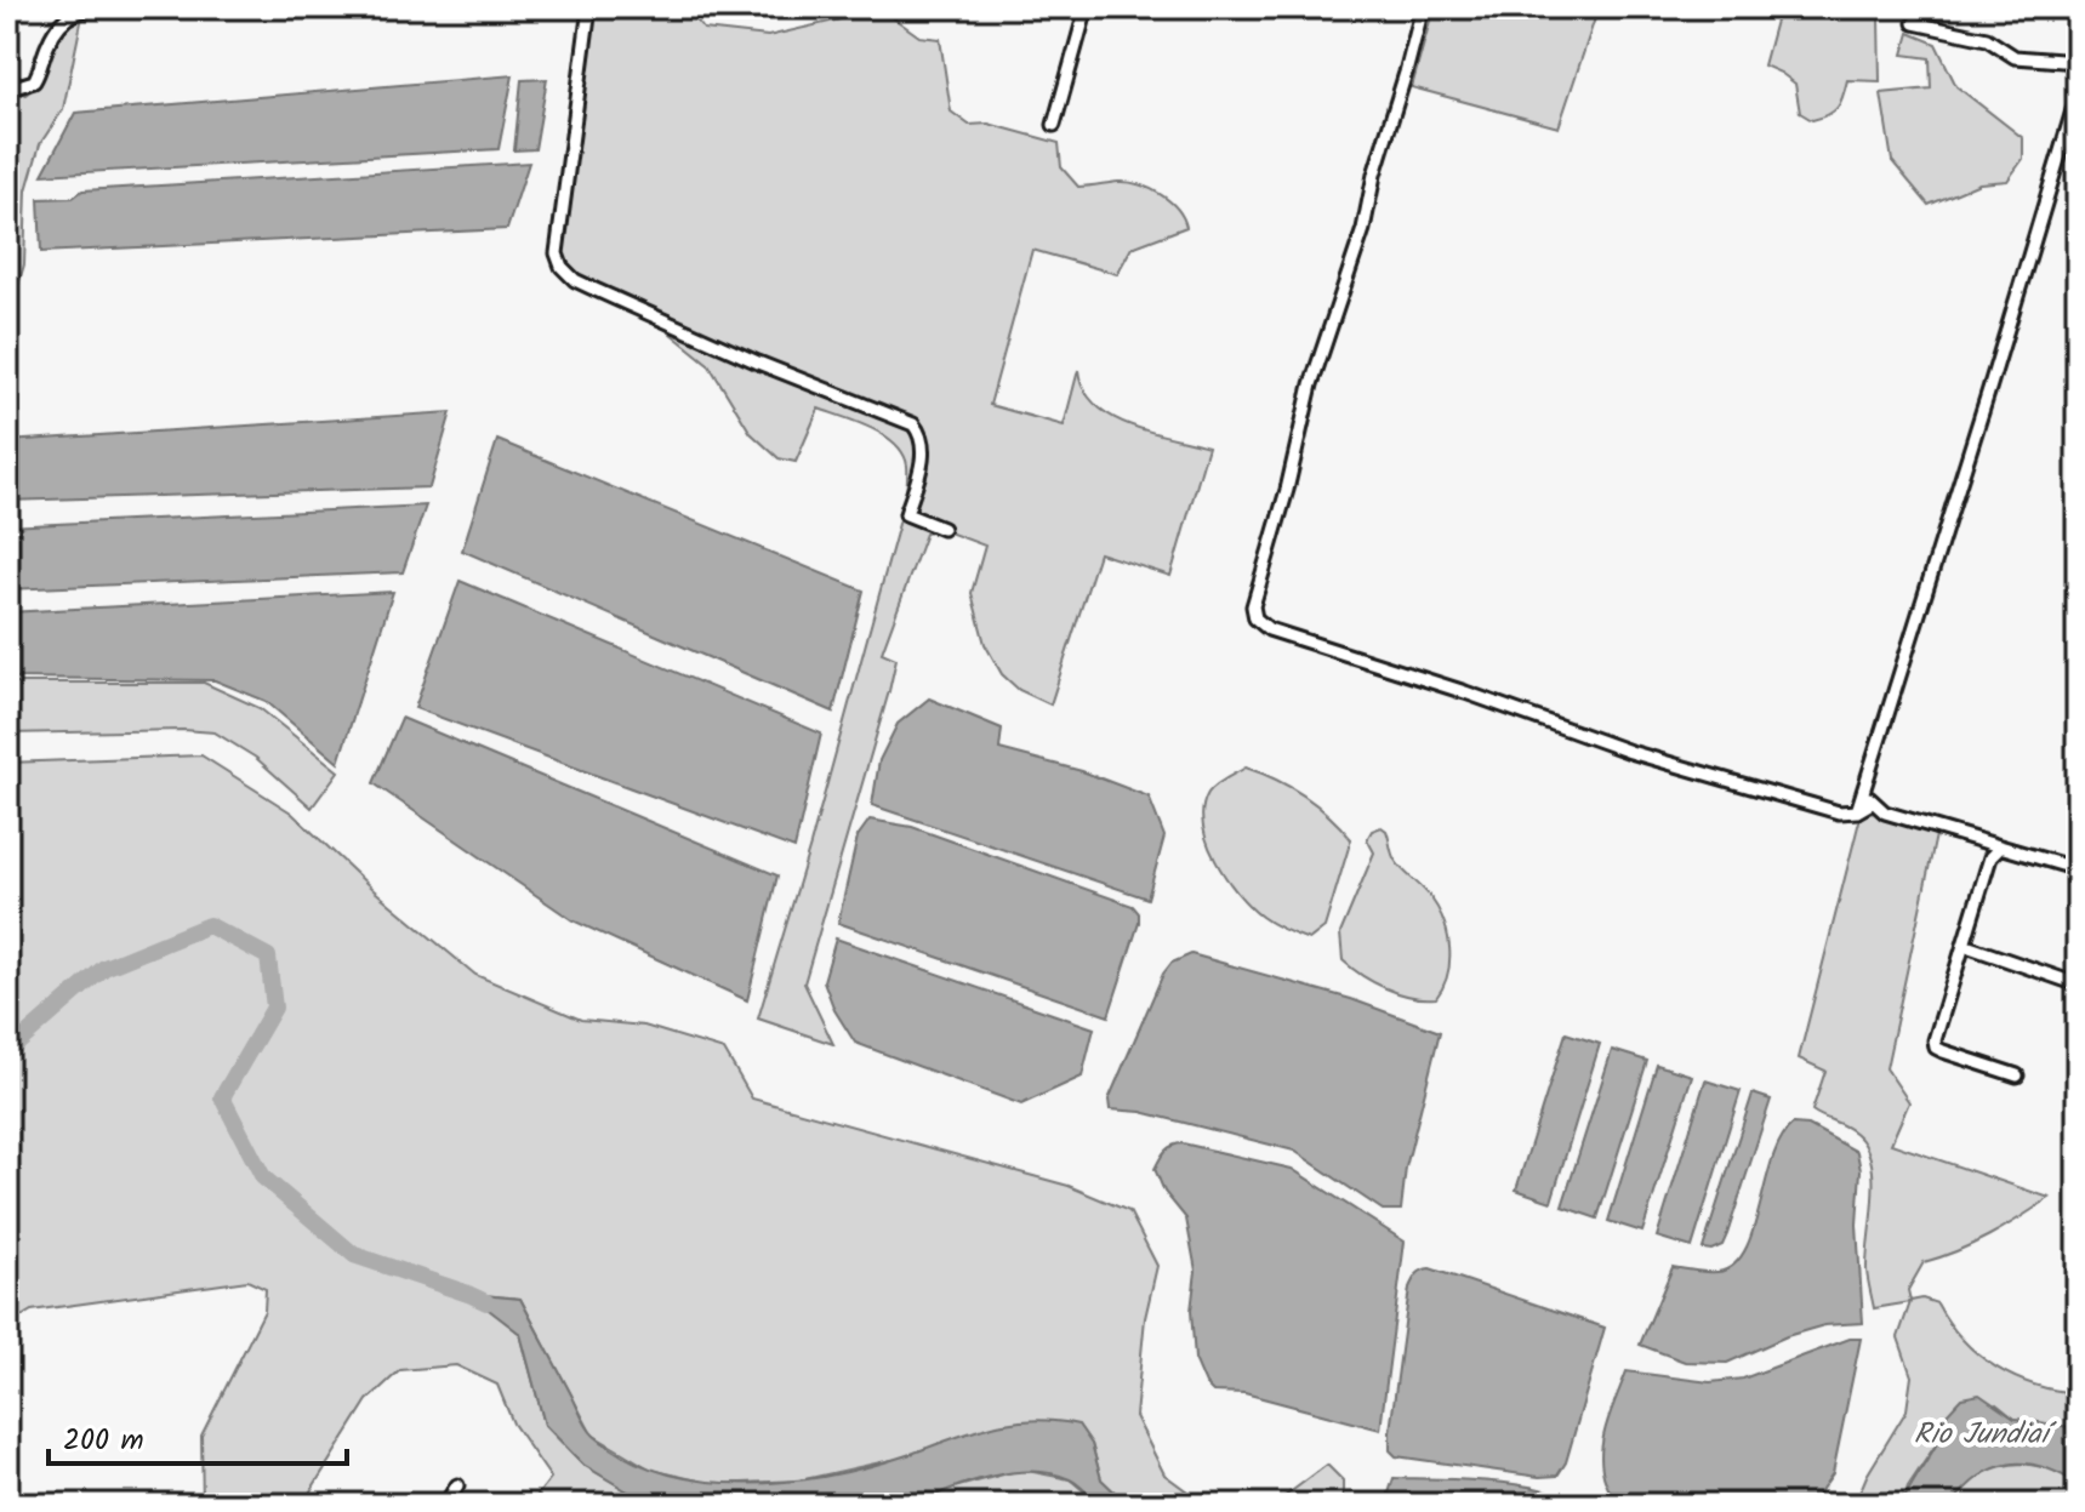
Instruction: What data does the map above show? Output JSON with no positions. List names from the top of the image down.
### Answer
{
  "water": ["Rio Jundiaí"],
  "scale_bar": "200 m"
}
